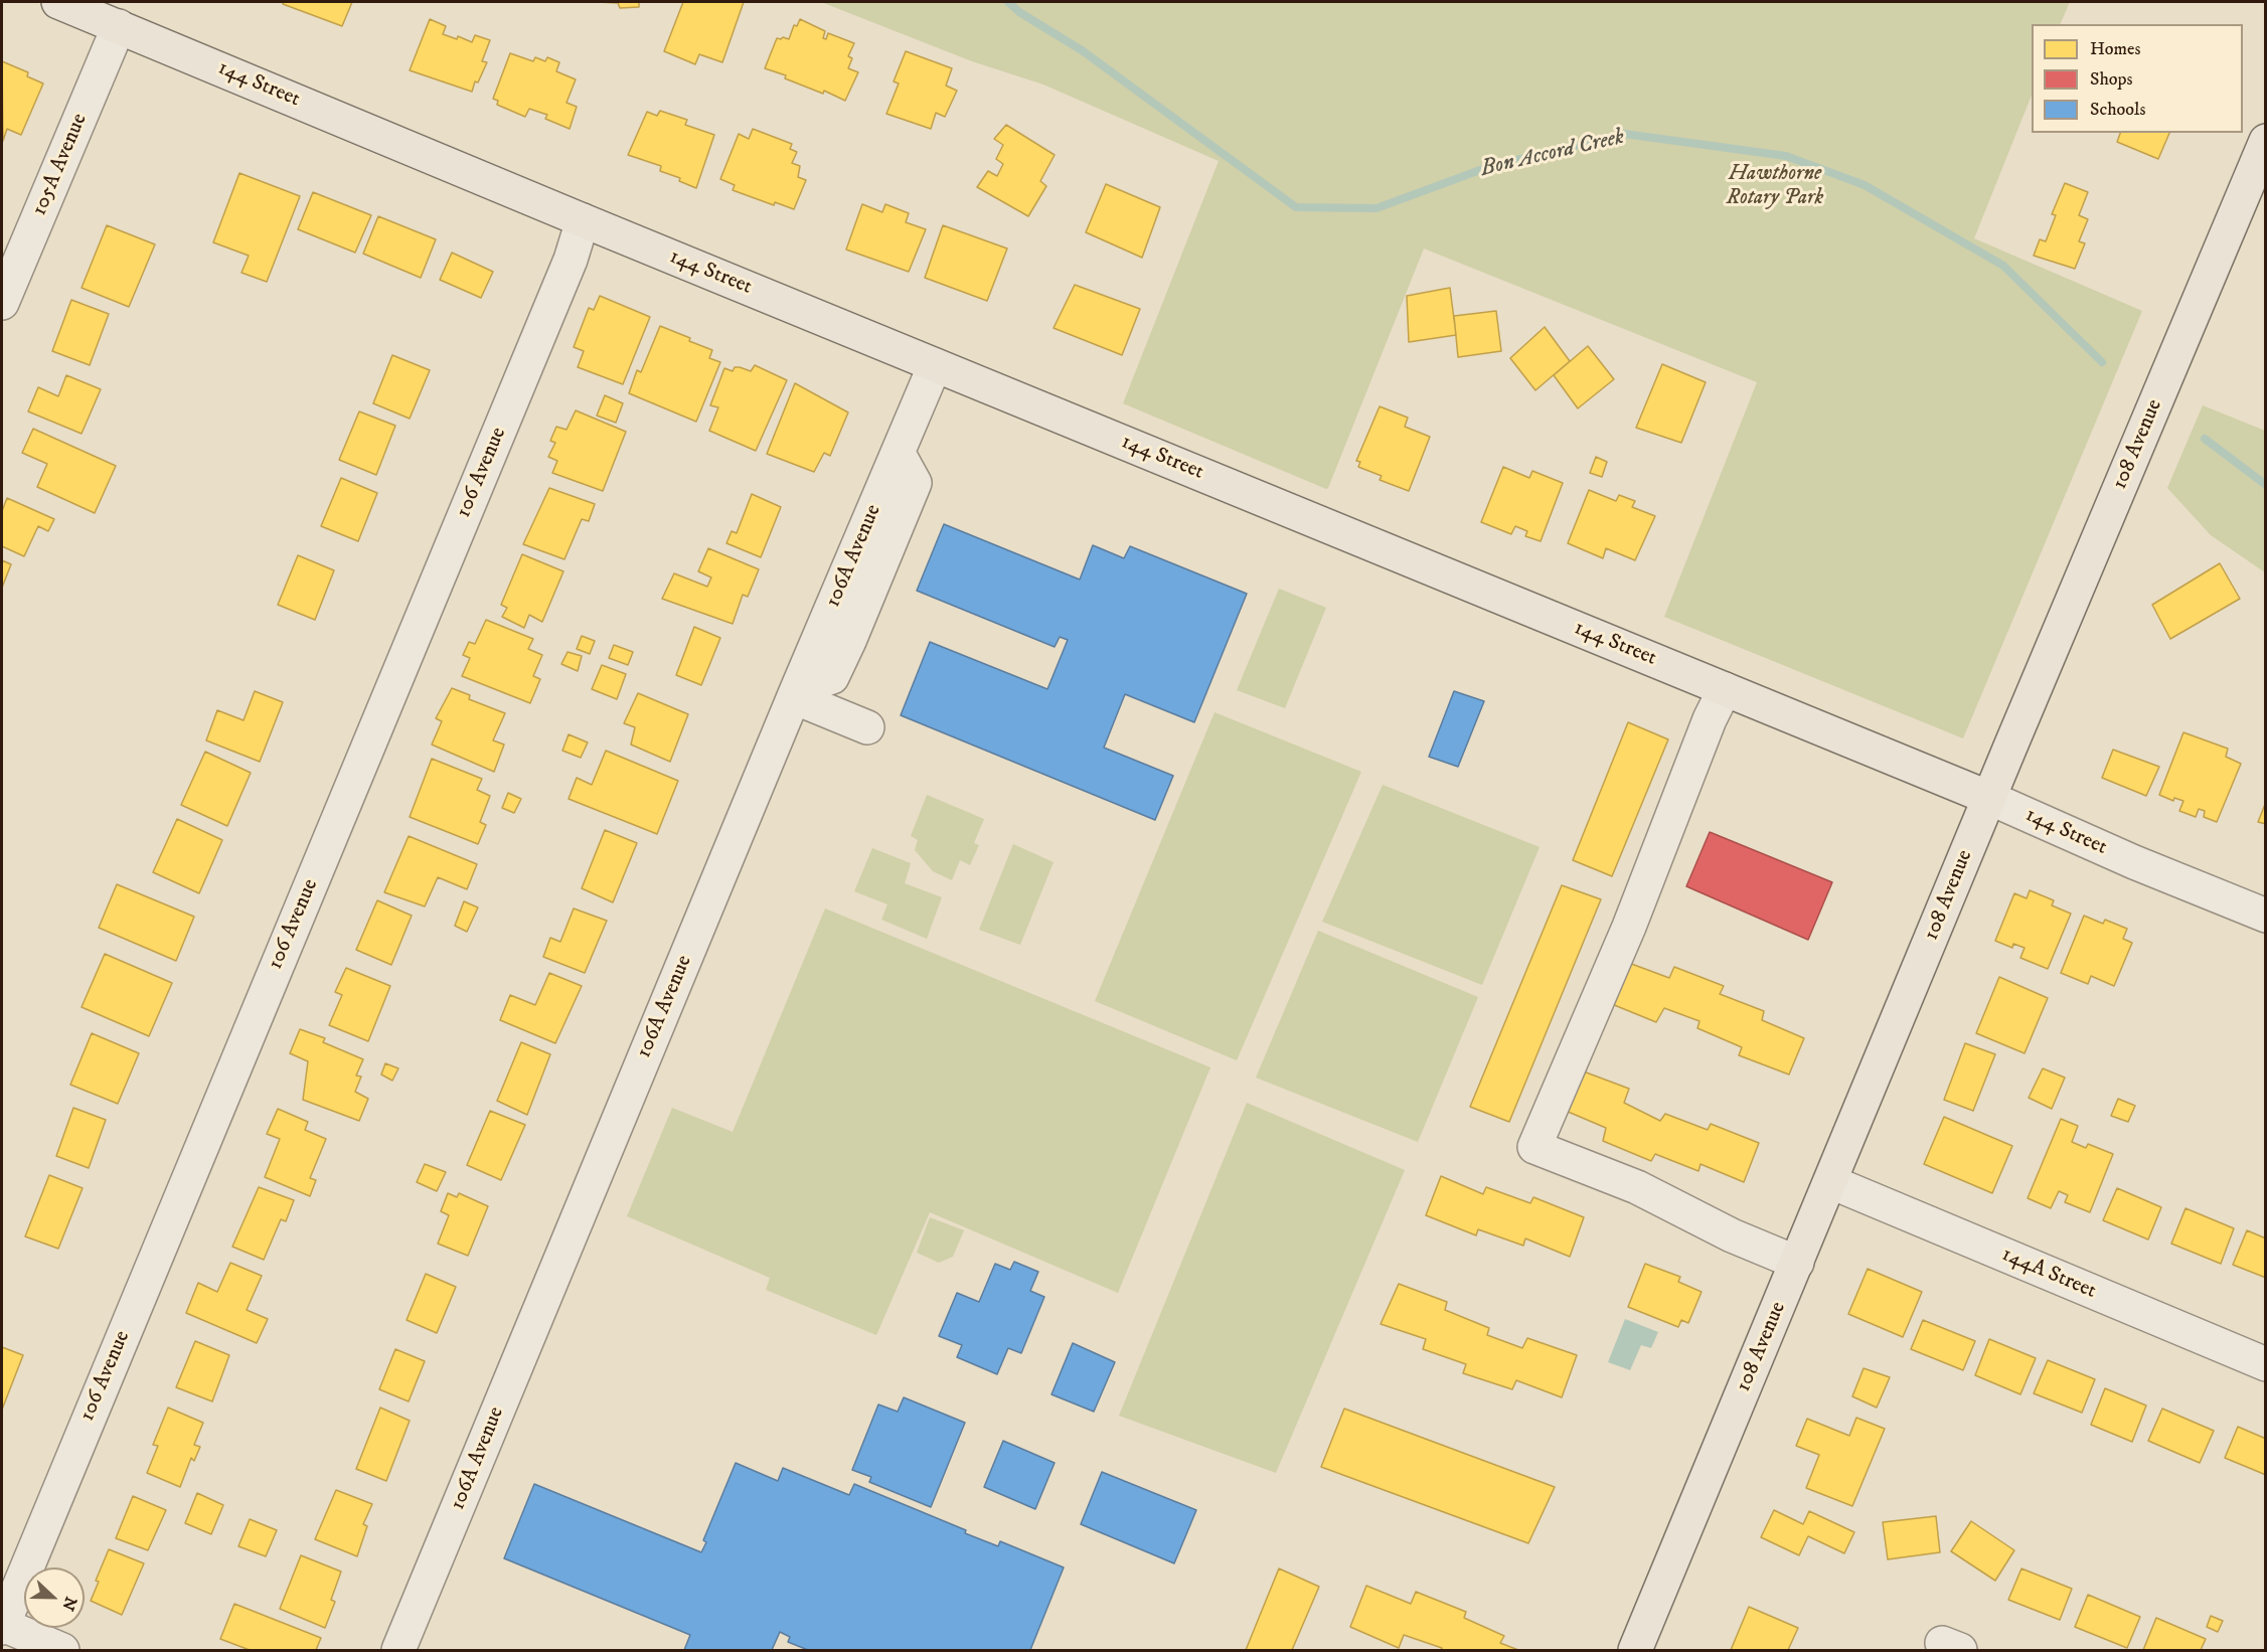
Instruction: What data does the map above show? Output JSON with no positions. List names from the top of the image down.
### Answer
{
  "streets": {
    "main road": ["144 Street", "108 Avenue"],
    "street": [
      "105A Avenue",
      "106 Avenue",
      "106A Avenue",
      "144A Street"
    ]
  },
  "crossings": [
    ["144 Street", "105A Avenue"],
    ["144 Street", "108 Avenue"],
    ["144 Street", "106 Avenue"],
    ["144 Street", "106A Avenue"],
    ["108 Avenue", "144A Street"]
  ],
  "water": ["Bon Accord Creek"],
  "parks": ["Hawthorne Rotary Park"],
  "legend": ["Homes", "Shops", "Schools"],
  "north": "right"
}
